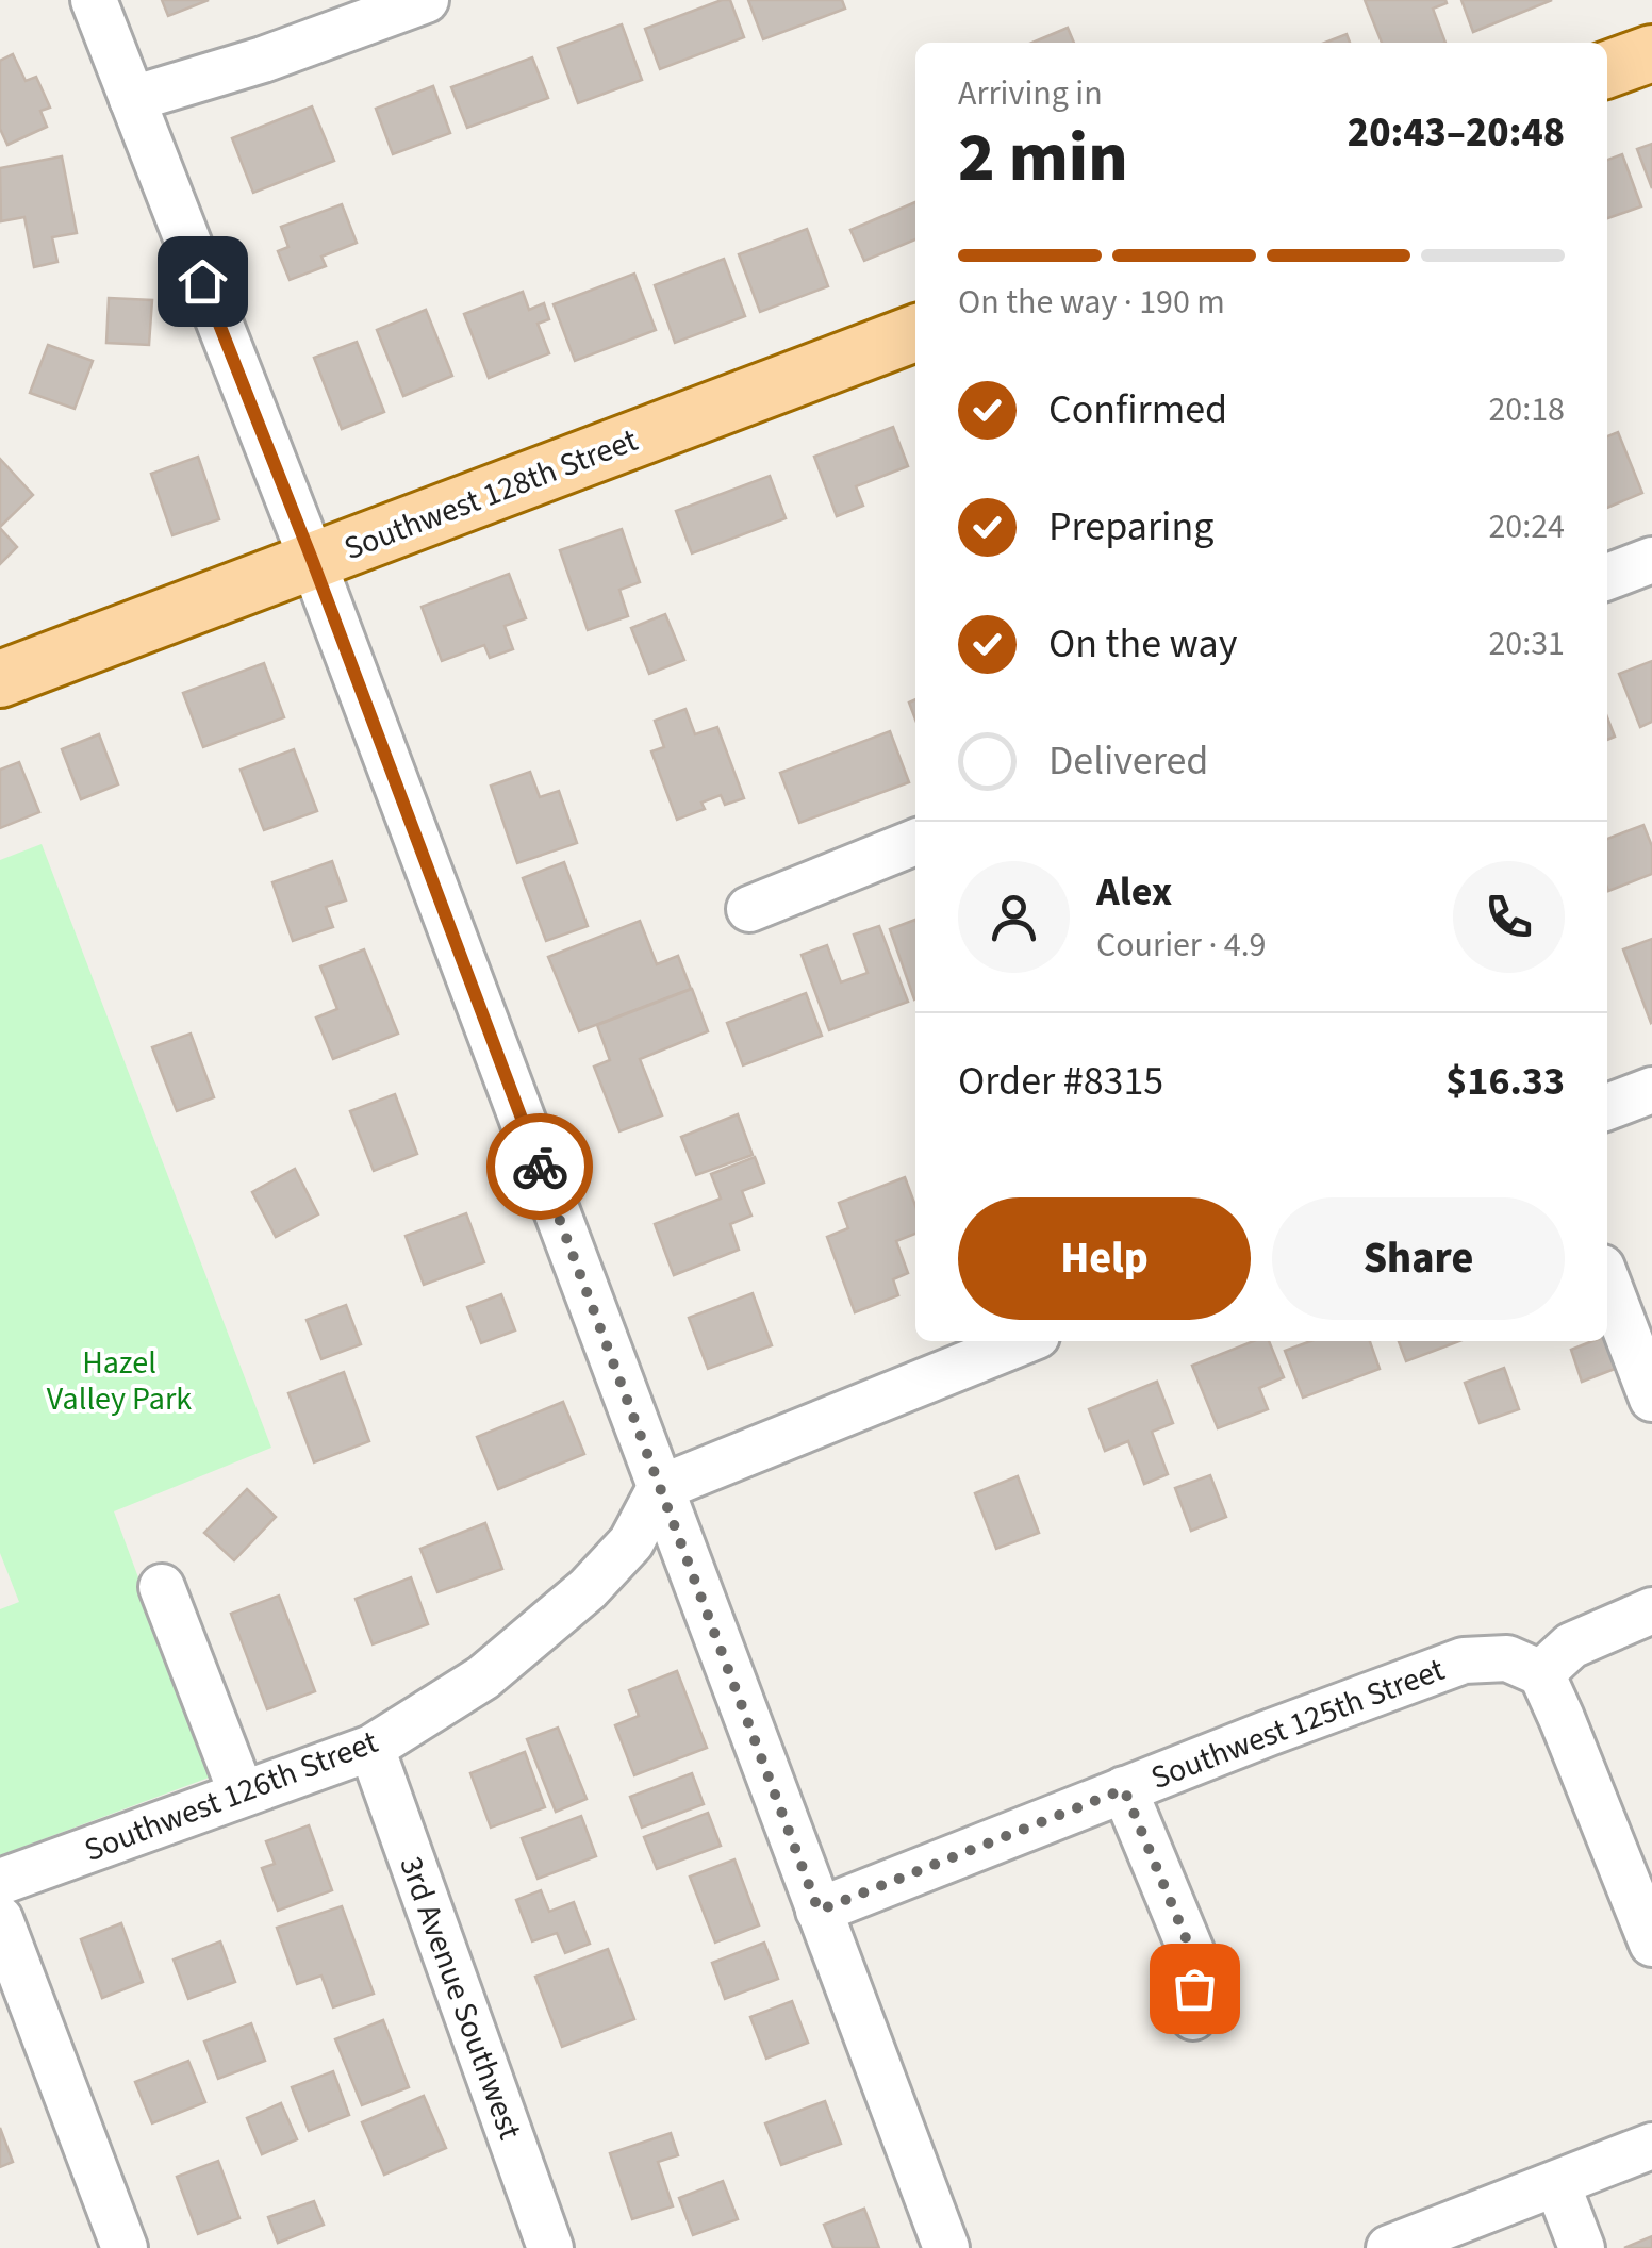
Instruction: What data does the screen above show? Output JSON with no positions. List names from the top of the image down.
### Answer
{
  "streets": {
    "main road": ["Southwest 128th Street"],
    "street": ["Southwest 125th Street", "Southwest 126th Street", "3rd Avenue Southwest"]
  },
  "crossings": [
    ["Southwest 126th Street", "3rd Avenue Southwest"]
  ],
  "parks": ["Hazel Valley Park"],
  "page": {
    "heading": ["2 min", "Arriving in", "20:43–20:48"],
    "panel": [
      "Alex",
      "Courier · 4.9",
      "Order #8315",
      "$16.33"
    ],
    "bar": "On the way · 190 m",
    "list": [
      ["Confirmed", "20:18"],
      ["Preparing", "20:24"],
      ["On the way", "20:31"],
      "Delivered"
    ],
    "buttons": ["Help", "Share"]
  }
}
